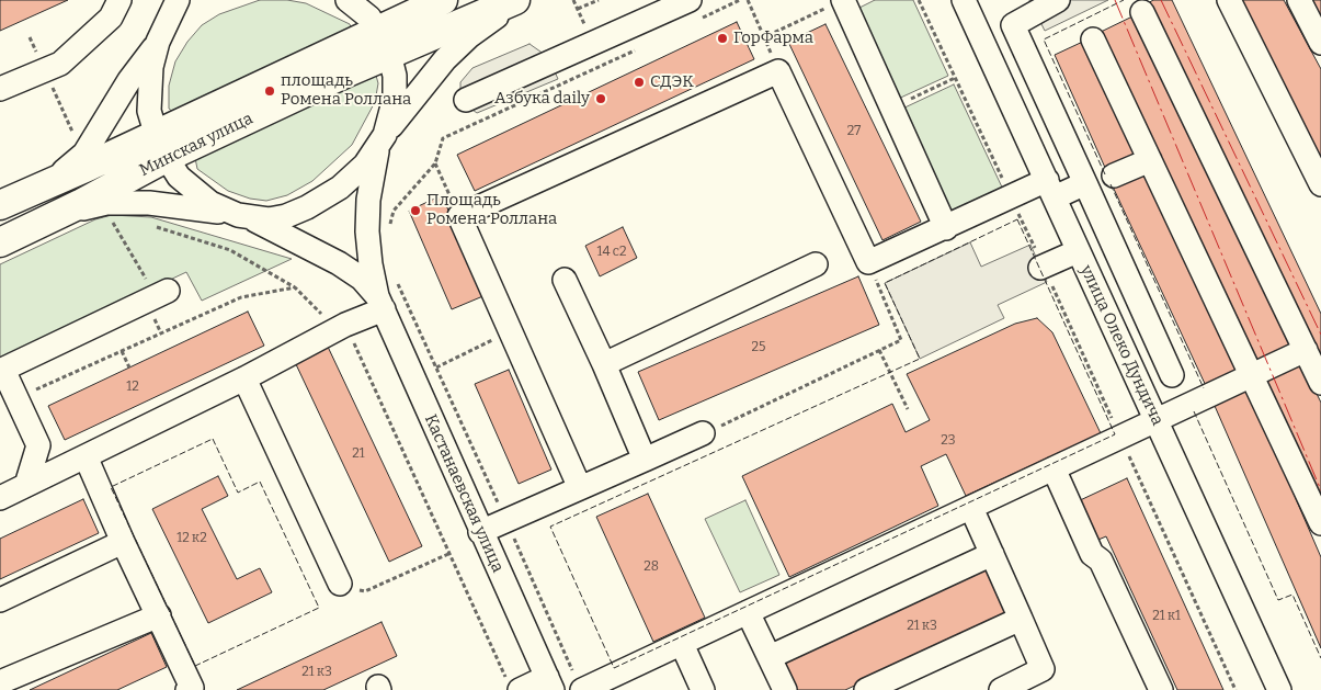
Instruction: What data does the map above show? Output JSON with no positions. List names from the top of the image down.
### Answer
{
  "streets": {
    "main road": ["Минская улица"],
    "street": ["улица Олеко Дундича", "Кастанаевская улица"]
  },
  "crossings": [
    ["Минская улица", "Кастанаевская улица"]
  ],
  "places": [
    "ГорФарма",
    "СДЭК",
    "площадь Ромена Роллана",
    "Азбука daily",
    "Площадь Ромена Роллана"
  ],
  "house_numbers": [
    "27",
    "14 с2",
    "25",
    "12",
    "23",
    "21",
    "12 к2",
    "28",
    "21 к1",
    "21 к3",
    "21 к3"
  ]
}
